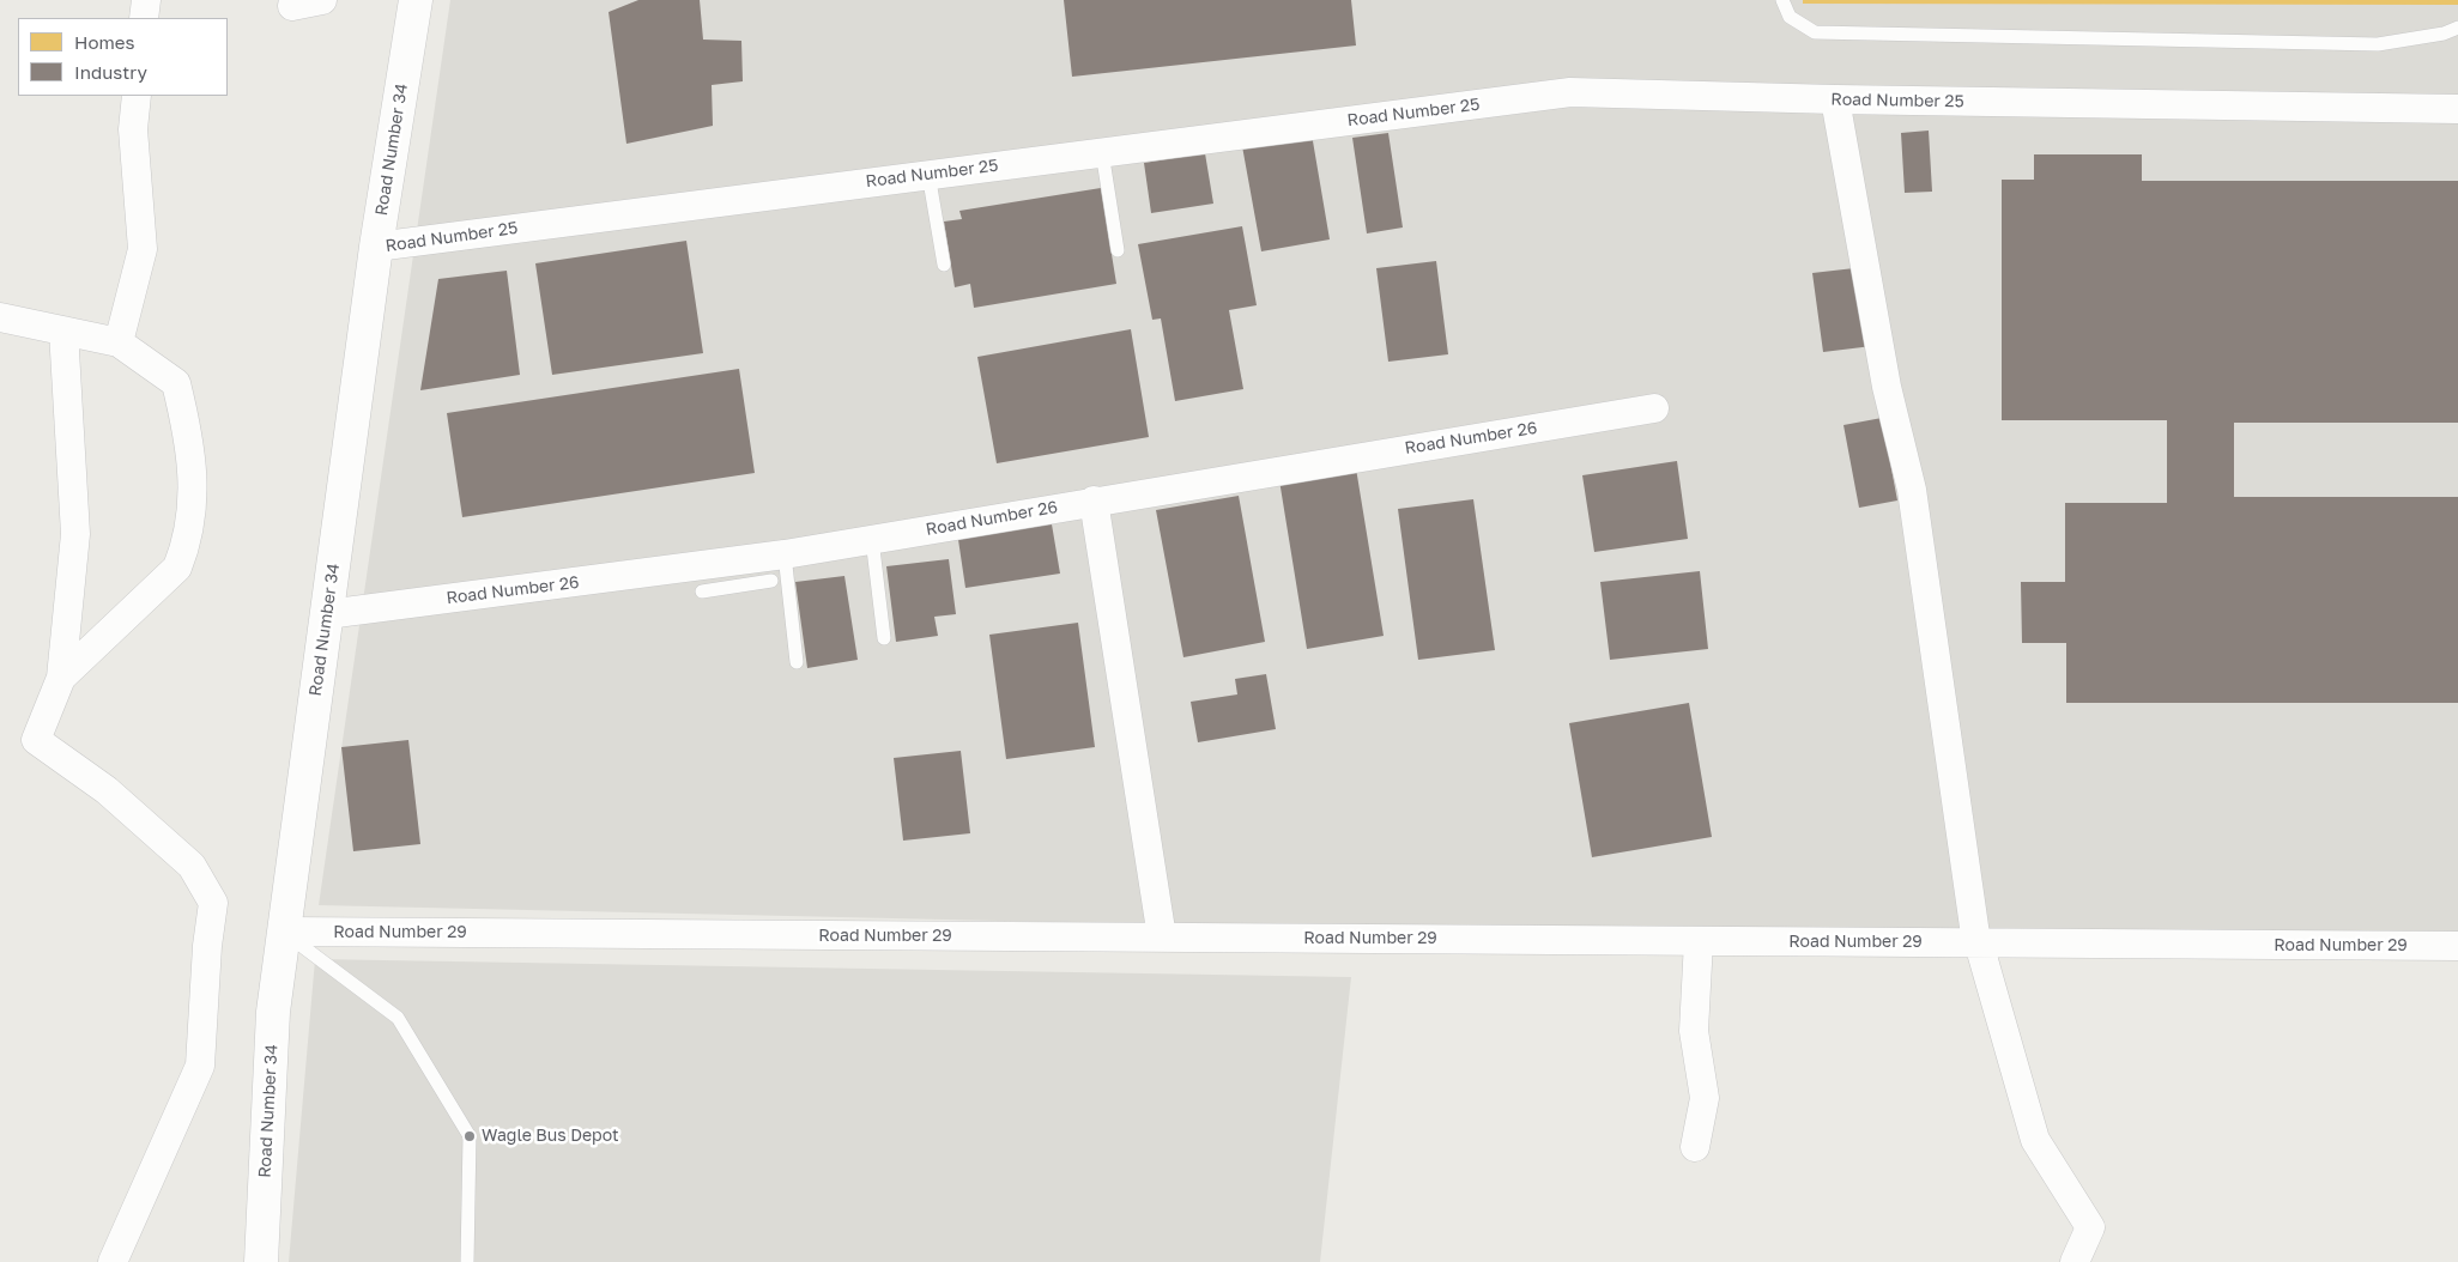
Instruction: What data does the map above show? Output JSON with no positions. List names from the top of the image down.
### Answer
{
  "streets": {
    "street": [
      "Road Number 25",
      "Road Number 34",
      "Road Number 26",
      "Road Number 29"
    ]
  },
  "crossings": [
    ["Road Number 25", "Road Number 34"],
    ["Road Number 34", "Road Number 26"],
    ["Road Number 34", "Road Number 29"]
  ],
  "places": ["Wagle Bus Depot"],
  "legend": ["Homes", "Industry"]
}
